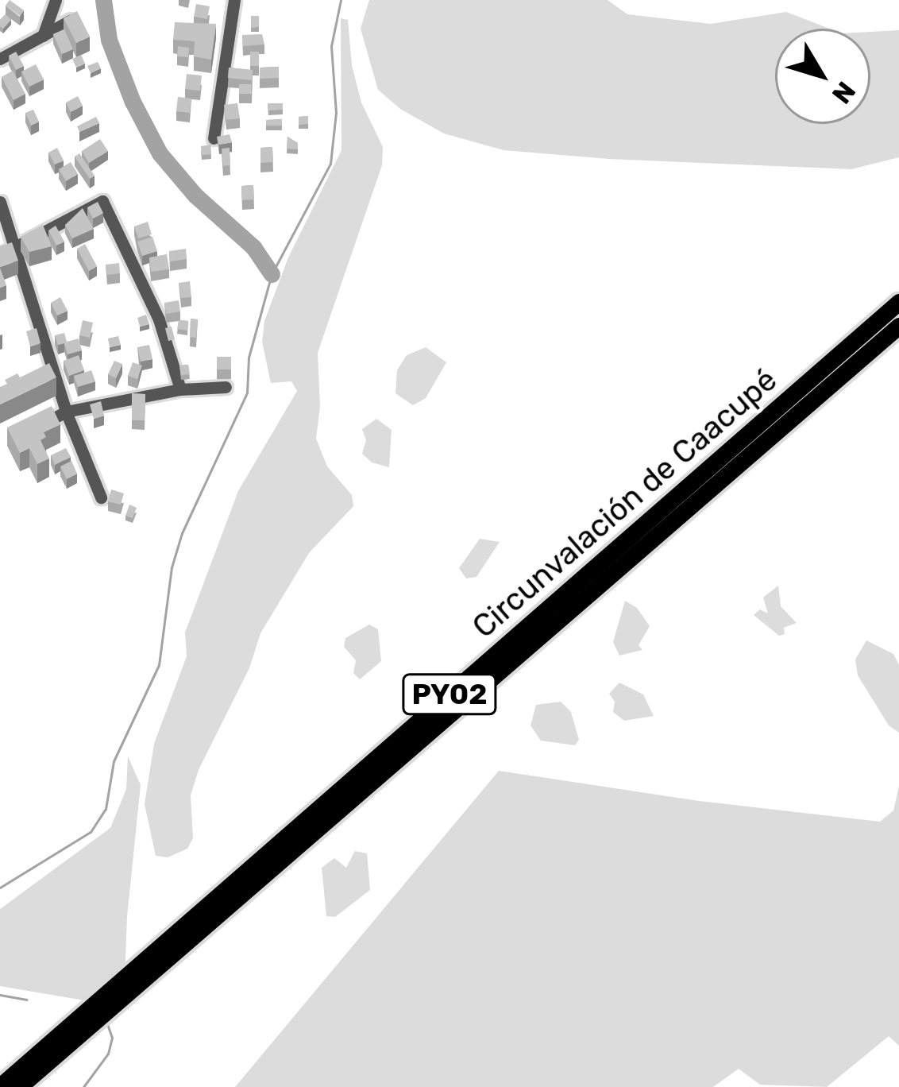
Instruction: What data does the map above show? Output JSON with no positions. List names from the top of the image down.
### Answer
{
  "streets": {
    "highway": ["Circunvalación de Caacupé", "PY02"]
  },
  "north": "bottom right"
}
